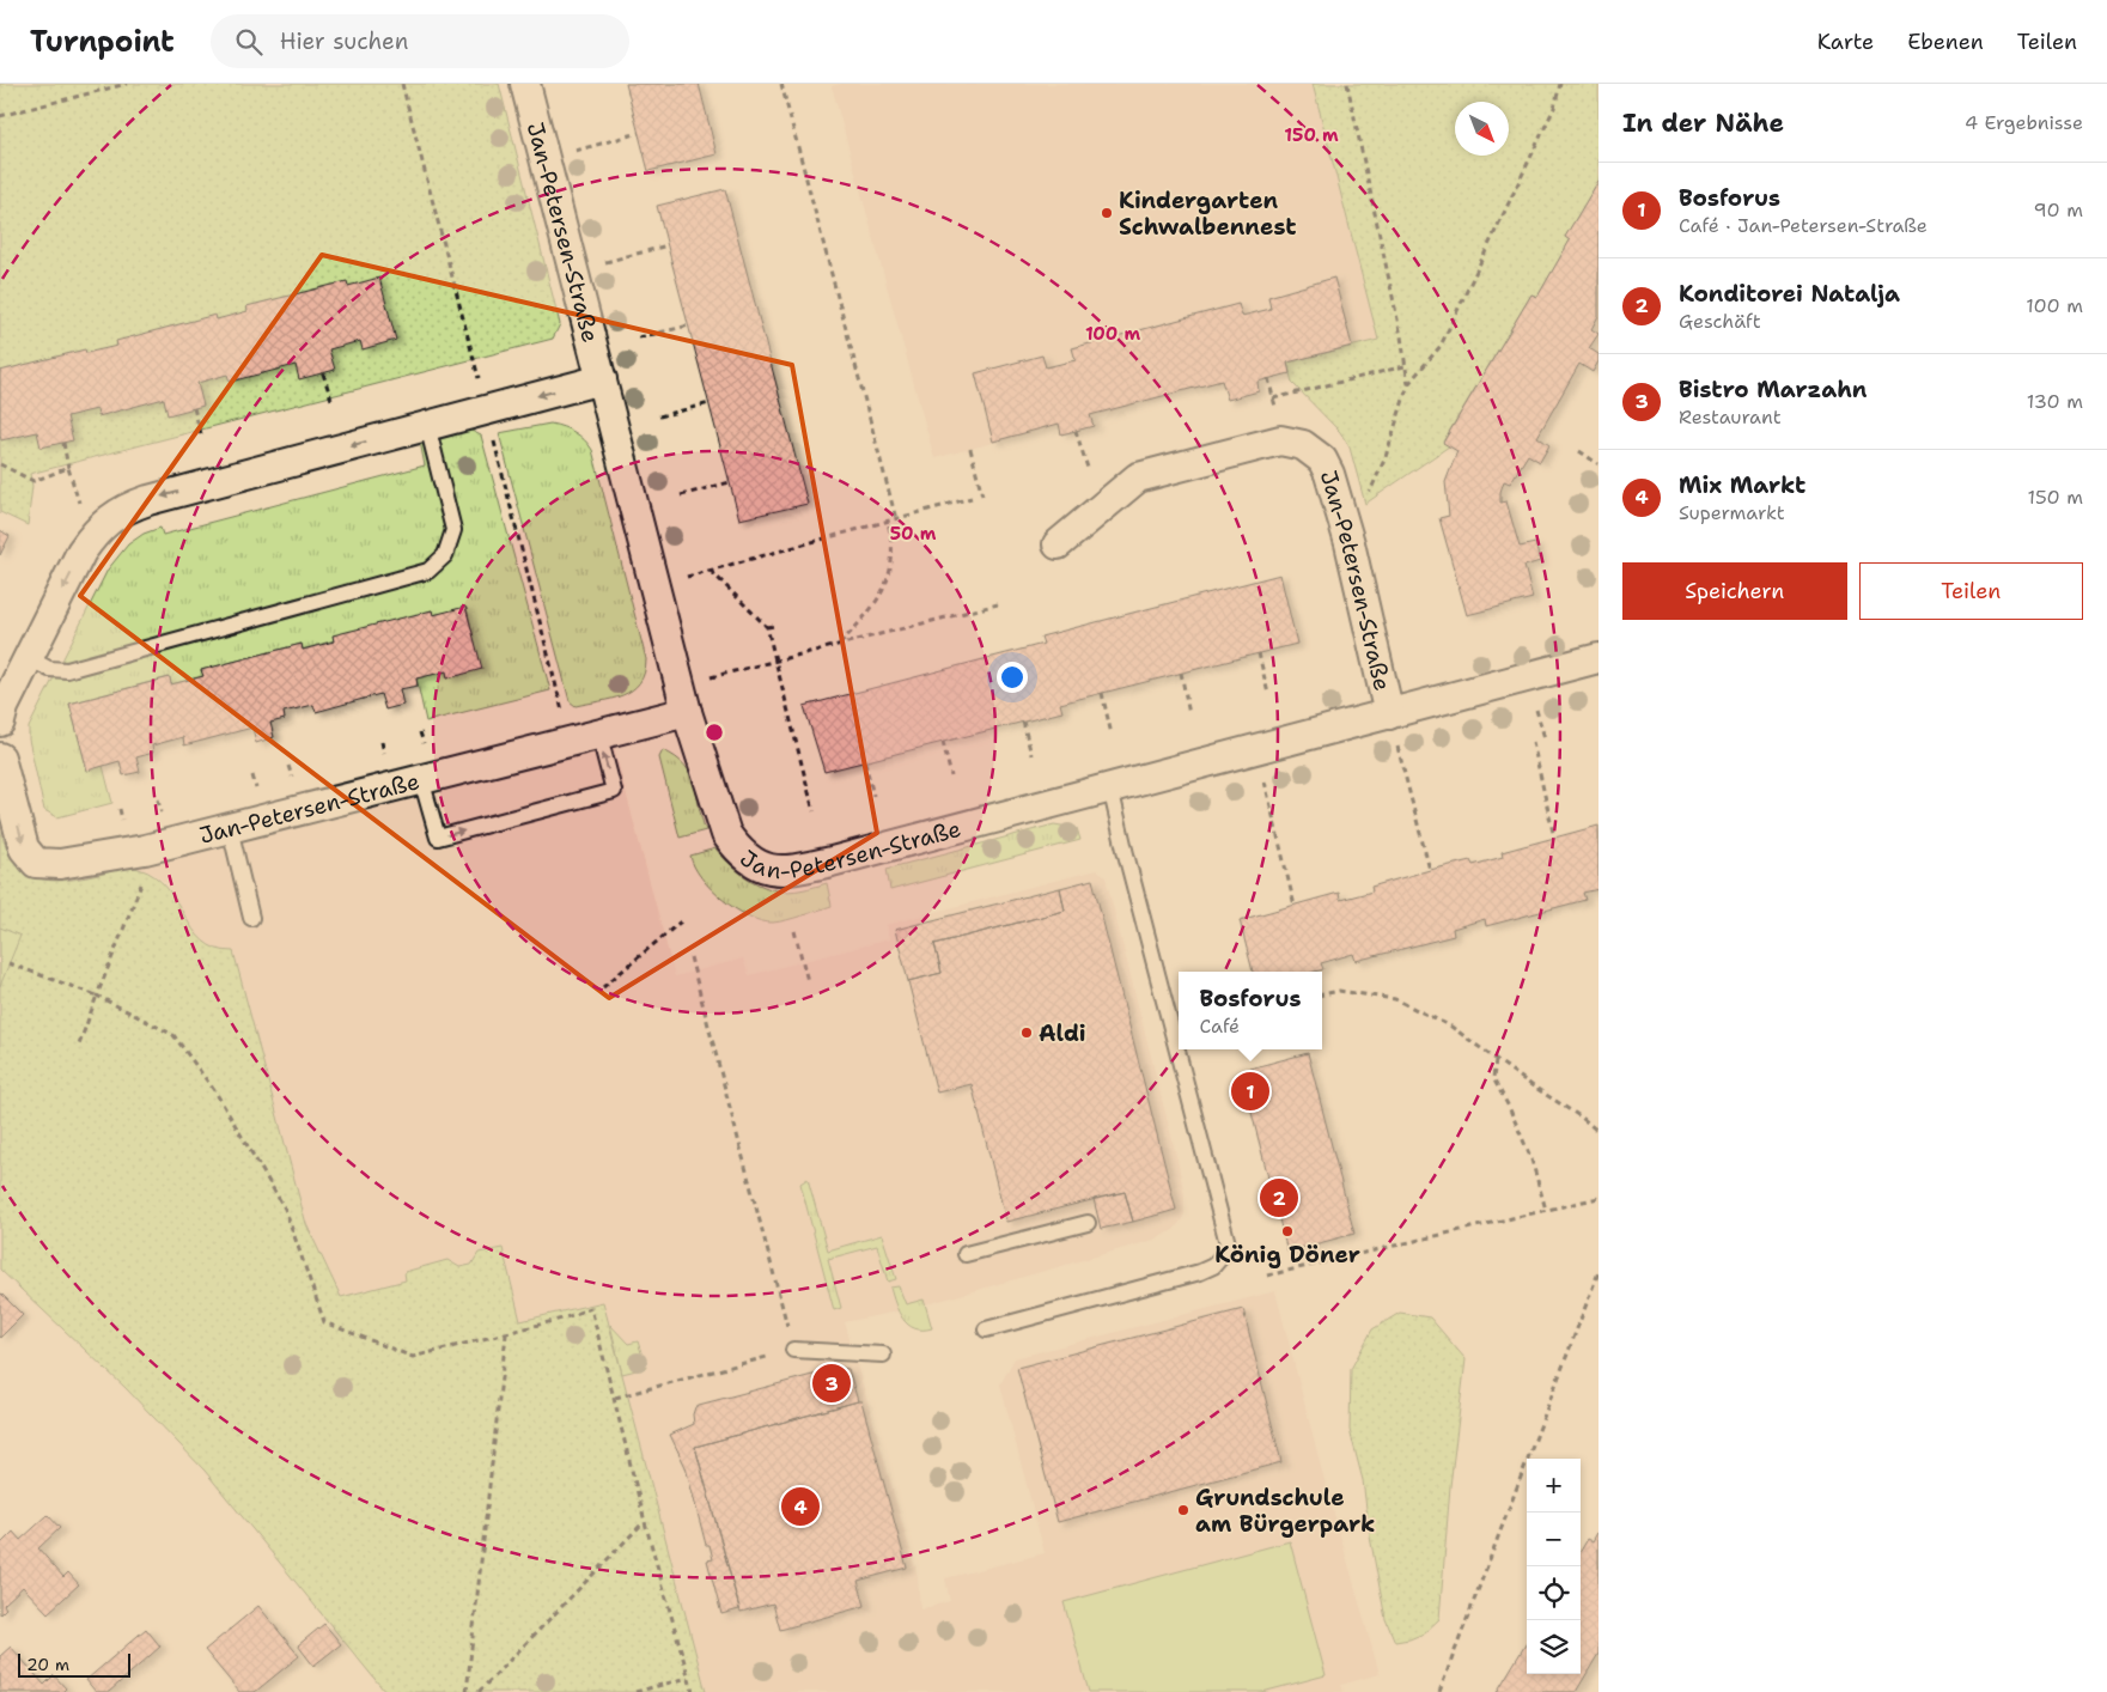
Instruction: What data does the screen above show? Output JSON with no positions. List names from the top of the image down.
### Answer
{
  "streets": {
    "street": ["Jan-Petersen-Straße"]
  },
  "places": [
    "Kindergarten Schwalbennest",
    "Aldi",
    "König Döner",
    "Grundschule am Bürgerpark"
  ],
  "scale_bar": "20 m",
  "north": "bottom right",
  "page": {
    "header": "Turnpoint",
    "search": "Hier suchen",
    "nav": ["Karte", "Ebenen", "Teilen"],
    "heading": ["In der Nähe", "4 Ergebnisse"],
    "list": [
      {
        "mark": "1",
        "name": "Bosforus",
        "note": "Café · Jan-Petersen-Straße",
        "value": "90 m"
      },
      {
        "mark": "2",
        "name": "Konditorei Natalja",
        "note": "Geschäft",
        "value": "100 m"
      },
      {
        "mark": "3",
        "name": "Bistro Marzahn",
        "note": "Restaurant",
        "value": "130 m"
      },
      {
        "mark": "4",
        "name": "Mix Markt",
        "note": "Supermarkt",
        "value": "150 m"
      }
    ],
    "buttons": ["Speichern", "Teilen"],
    "popup": ["Bosforus", "Café"],
    "pins": [
      "1",
      "2",
      "3",
      "4"
    ],
    "map_buttons": ["+", "−"],
    "scale": "20 m"
  },
  "rings": ["150 m", "100 m", "50 m"]
}
